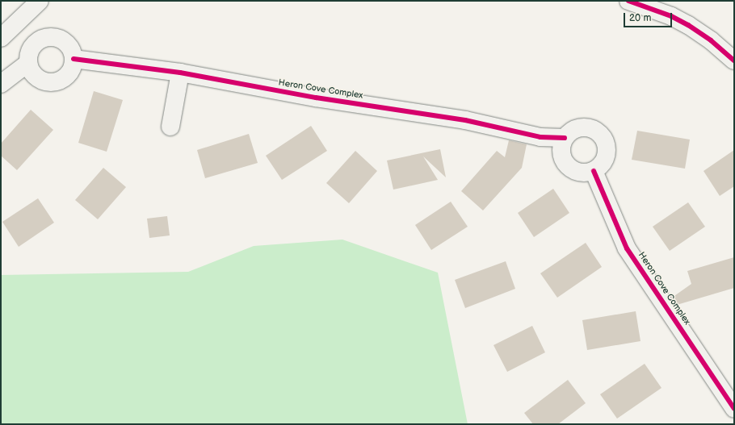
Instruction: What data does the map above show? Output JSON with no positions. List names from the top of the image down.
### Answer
{
  "streets": {
    "street": ["Heron Cove Complex"]
  },
  "scale_bar": "20 m"
}
